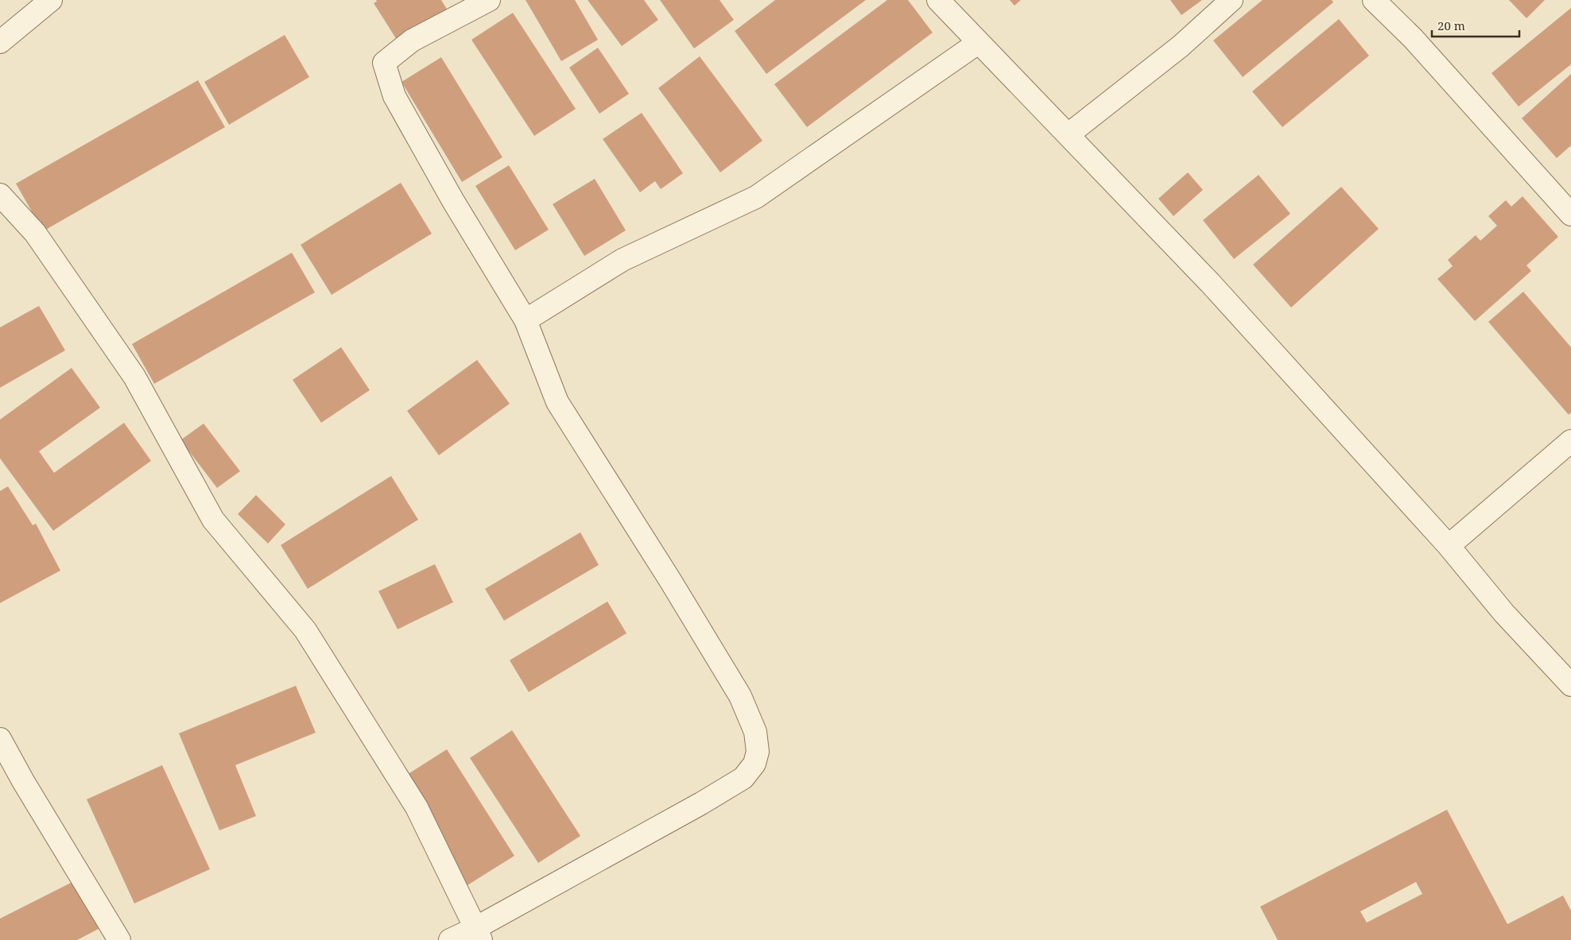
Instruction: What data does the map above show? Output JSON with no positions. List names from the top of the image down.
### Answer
{
  "scale_bar": "20 m"
}
